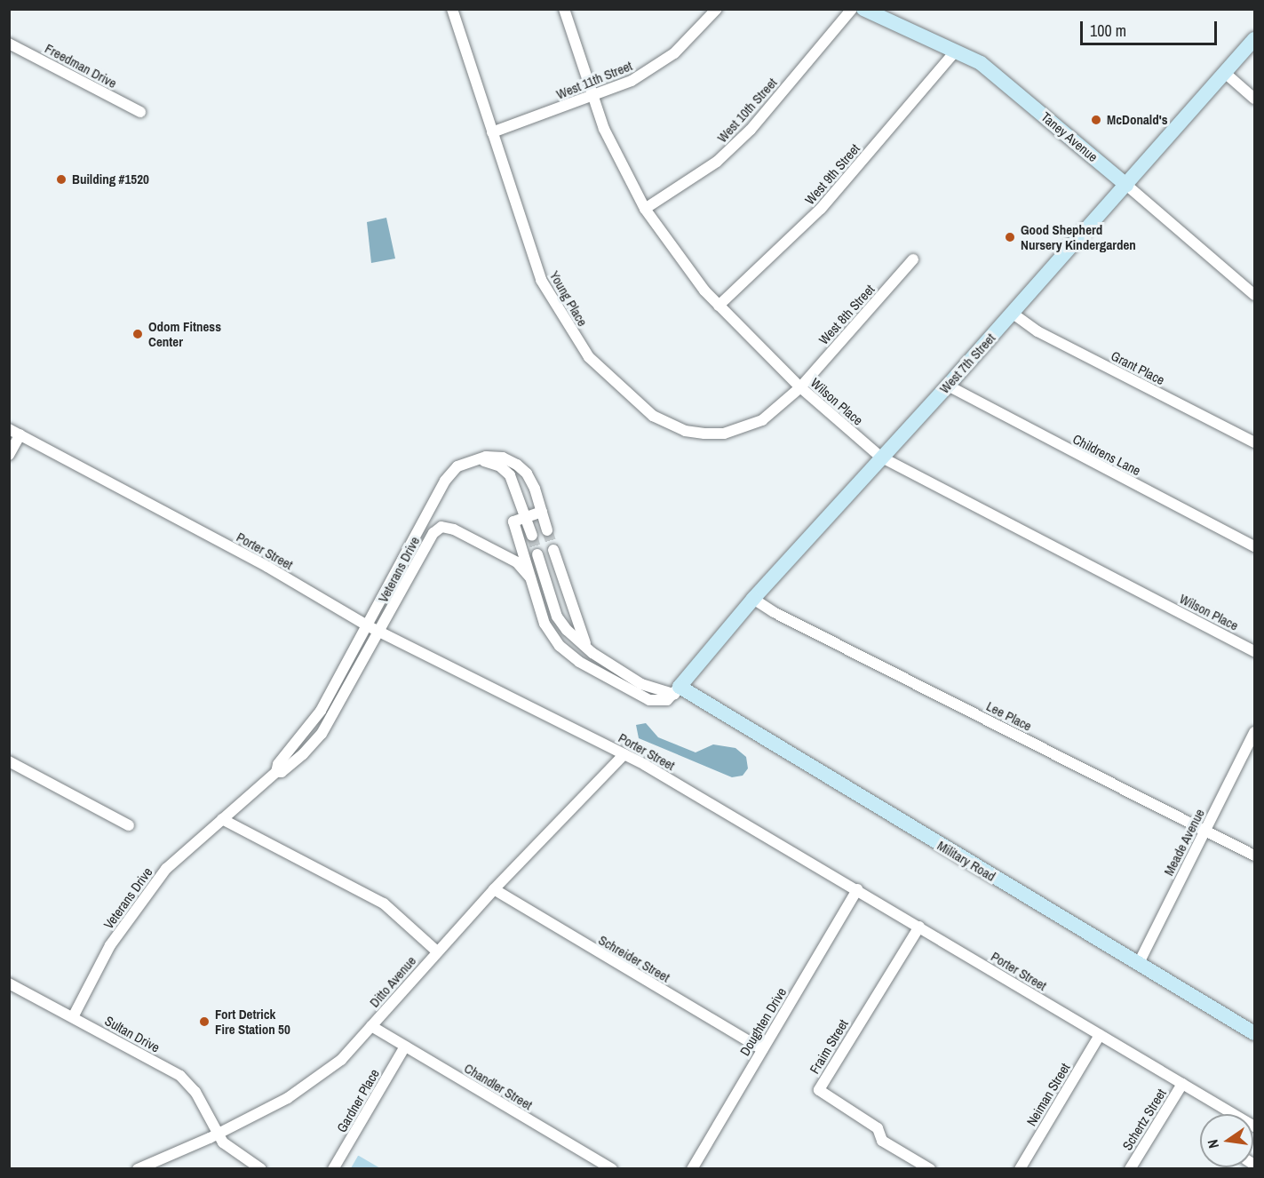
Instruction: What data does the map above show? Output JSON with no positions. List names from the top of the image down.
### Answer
{
  "streets": {
    "street": [
      "Freedman Drive",
      "West 11th Street",
      "West 10th Street",
      "Taney Avenue",
      "West 9th Street",
      "Young Place",
      "West 8th Street",
      "West 7th Street",
      "Grant Place",
      "Wilson Place",
      "Childrens Lane",
      "Porter Street",
      "Veterans Drive",
      "Lee Place",
      "Meade Avenue",
      "Military Road",
      "Schreider Street",
      "Ditto Avenue",
      "Doughten Drive",
      "Sultan Drive",
      "Fraim Street",
      "Chandler Street",
      "Neiman Street",
      "Gardner Place",
      "Schertz Street"
    ]
  },
  "crossings": [
    ["West 11th Street", "Young Place"],
    ["West 11th Street", "Wilson Place"],
    ["West 10th Street", "Wilson Place"],
    ["Taney Avenue", "West 9th Street"],
    ["Taney Avenue", "West 7th Street"],
    ["West 9th Street", "Wilson Place"],
    ["Young Place", "West 8th Street"],
    ["Young Place", "Wilson Place"],
    ["West 8th Street", "Wilson Place"],
    ["West 7th Street", "Grant Place"],
    ["West 7th Street", "Wilson Place"],
    ["West 7th Street", "Childrens Lane"],
    ["West 7th Street", "Veterans Drive"],
    ["West 7th Street", "Lee Place"],
    ["West 7th Street", "Military Road"],
    ["Porter Street", "Veterans Drive"],
    ["Porter Street", "Ditto Avenue"],
    ["Porter Street", "Doughten Drive"],
    ["Porter Street", "Fraim Street"],
    ["Porter Street", "Neiman Street"],
    ["Porter Street", "Schertz Street"],
    ["Veterans Drive", "Military Road"],
    ["Veterans Drive", "Sultan Drive"],
    ["Lee Place", "Meade Avenue"],
    ["Meade Avenue", "Military Road"],
    ["Schreider Street", "Ditto Avenue"],
    ["Schreider Street", "Doughten Drive"],
    ["Ditto Avenue", "Sultan Drive"],
    ["Ditto Avenue", "Chandler Street"],
    ["Chandler Street", "Gardner Place"]
  ],
  "places": [
    "McDonald's",
    "Building #1520",
    "Good Shepherd Nursery Kindergarden",
    "Odom Fitness Center",
    "Fort Detrick Fire Station 50"
  ],
  "scale_bar": "100 m",
  "north": "left"
}
